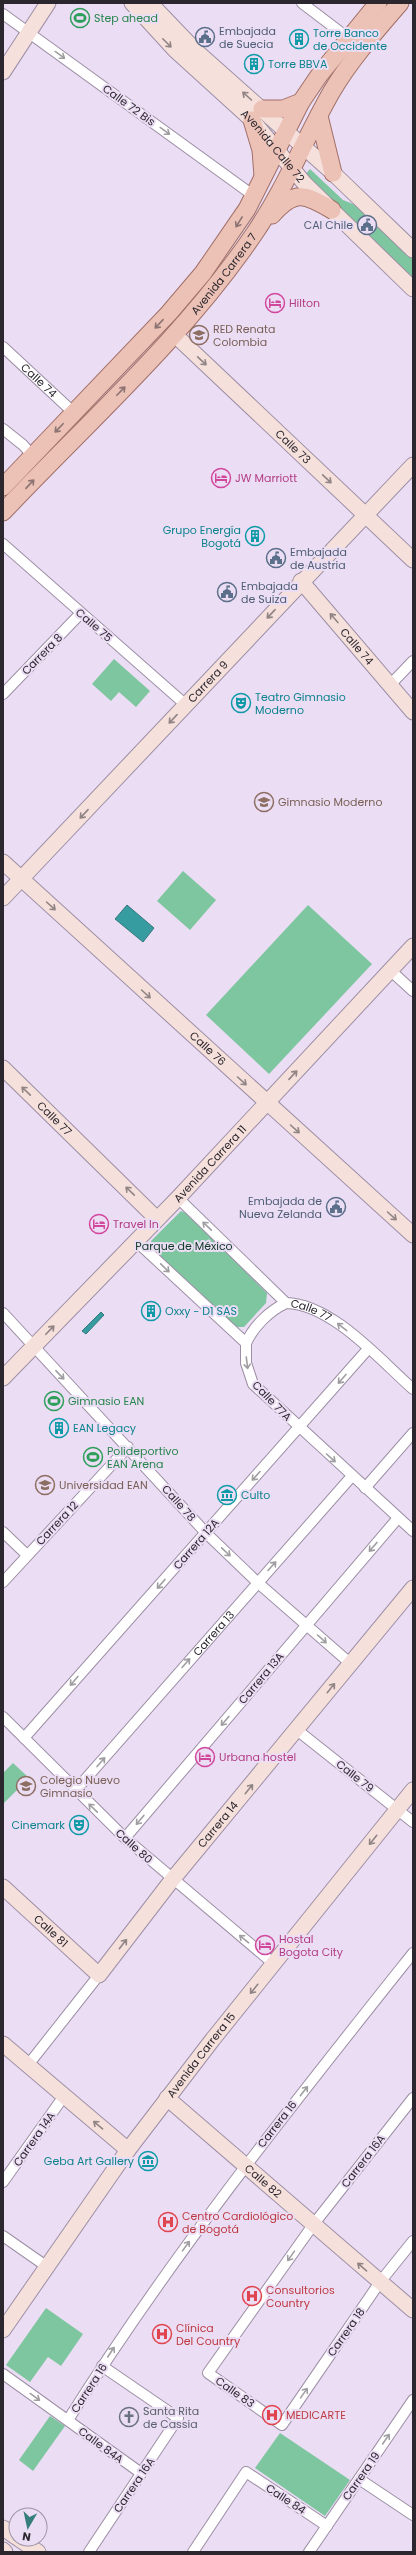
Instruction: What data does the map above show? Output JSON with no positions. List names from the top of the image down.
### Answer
{
  "streets": {
    "main road": [
      "Avenida Calle 72",
      "Avenida Carrera 7",
      "Calle 74",
      "Calle 73",
      "Carrera 9",
      "Calle 76",
      "Calle 77",
      "Avenida Carrera 11",
      "Carrera 14",
      "Calle 81",
      "Avenida Carrera 15",
      "Calle 82"
    ],
    "street": [
      "Calle 72 Bis",
      "Calle 75",
      "Carrera 8",
      "Calle 77A",
      "Calle 78",
      "Carrera 12",
      "Carrera 12A",
      "Carrera 13",
      "Carrera 13A",
      "Calle 79",
      "Calle 80",
      "Carrera 16",
      "Carrera 14A",
      "Carrera 16A",
      "Carrera 18",
      "Calle 83",
      "Calle 84A",
      "Carrera 19",
      "Calle 84"
    ]
  },
  "crossings": [
    ["Calle 72 Bis", "Avenida Carrera 7"],
    ["Avenida Calle 72", "Avenida Carrera 7"],
    ["Avenida Carrera 7", "Calle 74"],
    ["Avenida Carrera 7", "Calle 73"],
    ["Calle 74", "Carrera 9"],
    ["Calle 73", "Carrera 9"],
    ["Calle 75", "Carrera 8"],
    ["Calle 75", "Carrera 9"],
    ["Carrera 9", "Calle 76"],
    ["Calle 76", "Avenida Carrera 11"],
    ["Calle 77", "Avenida Carrera 11"],
    ["Calle 77", "Calle 77A"],
    ["Calle 77", "Carrera 12A"],
    ["Avenida Carrera 11", "Calle 78"],
    ["Calle 77A", "Carrera 12A"],
    ["Calle 77A", "Carrera 13"],
    ["Calle 77A", "Carrera 13A"],
    ["Calle 78", "Carrera 12"],
    ["Calle 78", "Carrera 12A"],
    ["Calle 78", "Carrera 13"],
    ["Calle 78", "Carrera 13A"],
    ["Calle 78", "Carrera 14"],
    ["Carrera 12A", "Calle 80"],
    ["Carrera 13", "Calle 80"],
    ["Carrera 13A", "Calle 80"],
    ["Calle 79", "Carrera 14"],
    ["Calle 79", "Avenida Carrera 15"],
    ["Carrera 14", "Calle 80"],
    ["Carrera 14", "Calle 81"],
    ["Calle 80", "Avenida Carrera 15"],
    ["Avenida Carrera 15", "Calle 82"],
    ["Carrera 16", "Carrera 16A"],
    ["Carrera 16", "Calle 82"],
    ["Carrera 16", "Calle 84A"],
    ["Carrera 16A", "Calle 82"],
    ["Carrera 16A", "Calle 83"],
    ["Carrera 16A", "Calle 84A"],
    ["Calle 82", "Carrera 18"],
    ["Carrera 18", "Calle 83"],
    ["Carrera 19", "Calle 84"]
  ],
  "one_way": [
    "Calle 72 Bis",
    "Calle 74",
    "Calle 73",
    "Carrera 9",
    "Calle 76",
    "Calle 77",
    "Avenida Carrera 11",
    "Calle 77A",
    "Calle 78",
    "Carrera 12A",
    "Carrera 13",
    "Carrera 13A",
    "Carrera 14",
    "Calle 80",
    "Avenida Carrera 15",
    "Carrera 16",
    "Carrera 18",
    "Calle 84A",
    "Carrera 19"
  ],
  "parks": ["Parque de México"],
  "places": {
    "sports": ["Step ahead", "Gimnasio EAN", "Polideportivo EAN Arena"],
    "public building": [
      "Embajada de Suecia",
      "CAI Chile",
      "Embajada de Austria",
      "Embajada de Suiza",
      "Embajada de Nueva Zelanda"
    ],
    "building": [
      "Torre Banco de Occidente",
      "Torre BBVA",
      "Grupo Energía Bogotá",
      "Oxxy - D1 SAS",
      "EAN Legacy"
    ],
    "hotel": [
      "Hilton",
      "JW Marriott",
      "Travel In",
      "Urbana hostel",
      "Hostal Bogota City"
    ],
    "school or university": [
      "RED Renata Colombia",
      "Gimnasio Moderno",
      "Universidad EAN",
      "Colegio Nuevo Gimnasio"
    ],
    "theatre": ["Teatro Gimnasio Moderno", "Cinemark"],
    "museum": ["Culto", "Geba Art Gallery"],
    "hospital": [
      "Centro Cardiológico de Bogotá",
      "Consultorios Country",
      "Clínica Del Country",
      "MEDICARTE"
    ],
    "church": ["Santa Rita de Cassia"]
  },
  "north": "bottom"
}
